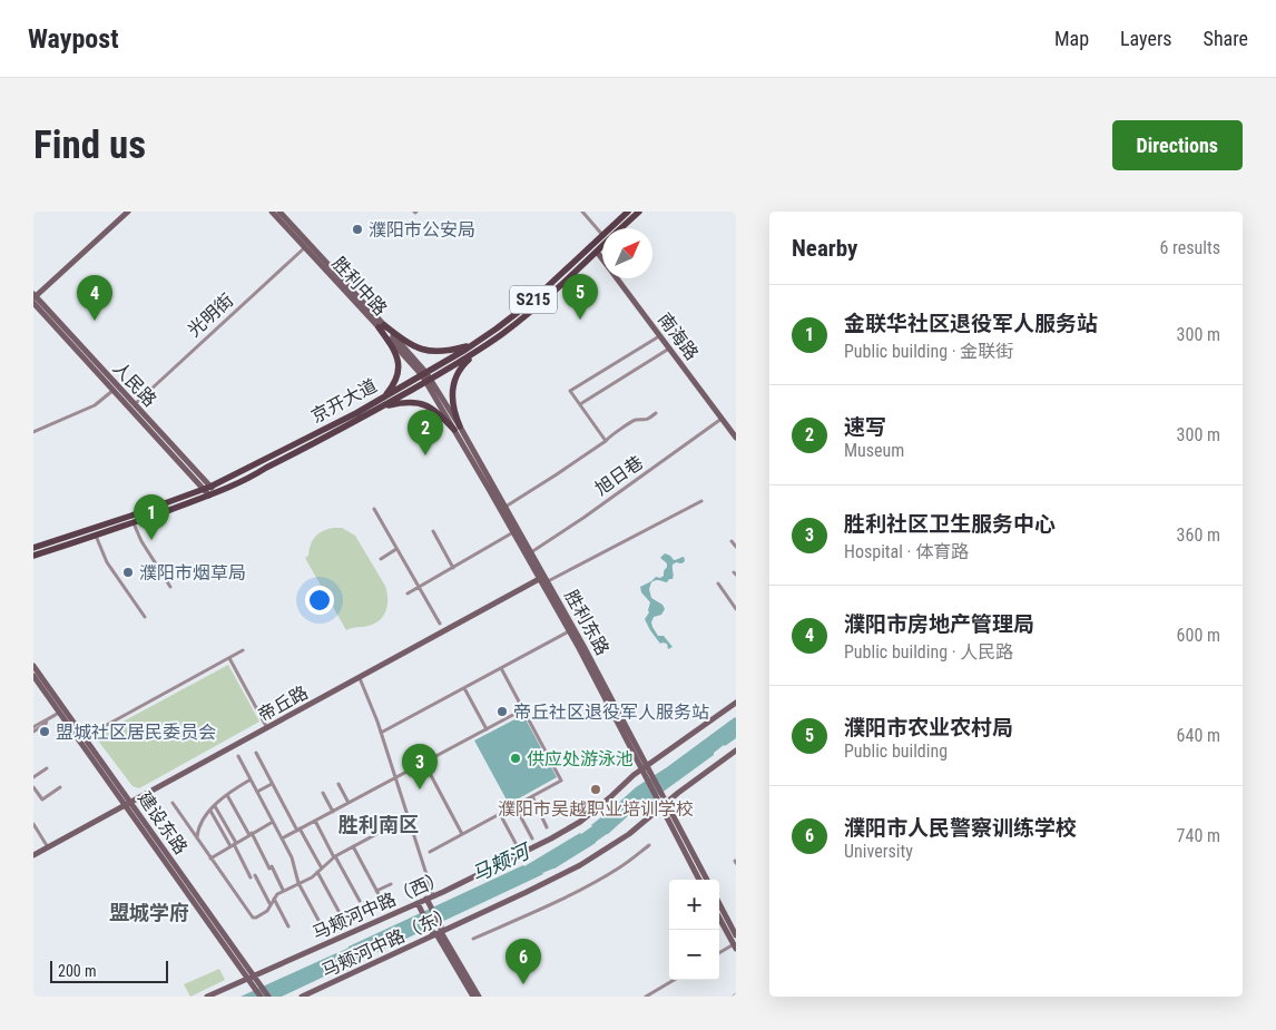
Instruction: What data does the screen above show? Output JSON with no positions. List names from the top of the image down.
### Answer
{
  "streets": {
    "main road": ["S215", "京开大道"],
    "street": [
      "胜利中路",
      "光明街",
      "南海路",
      "人民路",
      "旭日巷",
      "胜利东路",
      "帝丘路",
      "建设东路",
      "马颊河中路（西）",
      "马颊河中路（东）"
    ]
  },
  "crossings": [
    ["胜利中路", "光明街"],
    ["胜利中路", "京开大道"],
    ["胜利中路", "胜利东路"],
    ["光明街", "人民路"],
    ["南海路", "京开大道"],
    ["南海路", "旭日巷"],
    ["人民路", "京开大道"],
    ["京开大道", "胜利东路"],
    ["旭日巷", "胜利东路"],
    ["胜利东路", "帝丘路"],
    ["胜利东路", "马颊河中路（西）"],
    ["胜利东路", "马颊河中路（东）"],
    ["帝丘路", "建设东路"],
    ["建设东路", "马颊河中路（西）"]
  ],
  "districts": ["胜利南区", "盟城学府"],
  "water": ["马颊河"],
  "places": [
    "濮阳市公安局",
    "濮阳市烟草局",
    "帝丘社区退役军人服务站",
    "盟城社区居民委员会",
    "供应处游泳池",
    "濮阳市吴越职业培训学校"
  ],
  "scale_bar": "200 m",
  "north": "top right",
  "page": {
    "header": "Waypost",
    "nav": ["Map", "Layers", "Share"],
    "buttons": "Directions",
    "title": "Find us",
    "heading": ["Nearby", "6 results"],
    "pins": [
      "5",
      "4",
      "2",
      "1",
      "3",
      "6"
    ],
    "list": [
      {
        "mark": "1",
        "name": "金联华社区退役军人服务站",
        "note": "Public building · 金联街",
        "value": "300 m"
      },
      {
        "mark": "2",
        "name": "速写",
        "note": "Museum",
        "value": "300 m"
      },
      {
        "mark": "3",
        "name": "胜利社区卫生服务中心",
        "note": "Hospital · 体育路",
        "value": "360 m"
      },
      {
        "mark": "4",
        "name": "濮阳市房地产管理局",
        "note": "Public building · 人民路",
        "value": "600 m"
      },
      {
        "mark": "5",
        "name": "濮阳市农业农村局",
        "note": "Public building",
        "value": "640 m"
      },
      {
        "mark": "6",
        "name": "濮阳市人民警察训练学校",
        "note": "University",
        "value": "740 m"
      }
    ],
    "map_buttons": ["+", "−"],
    "scale": "200 m"
  }
}
